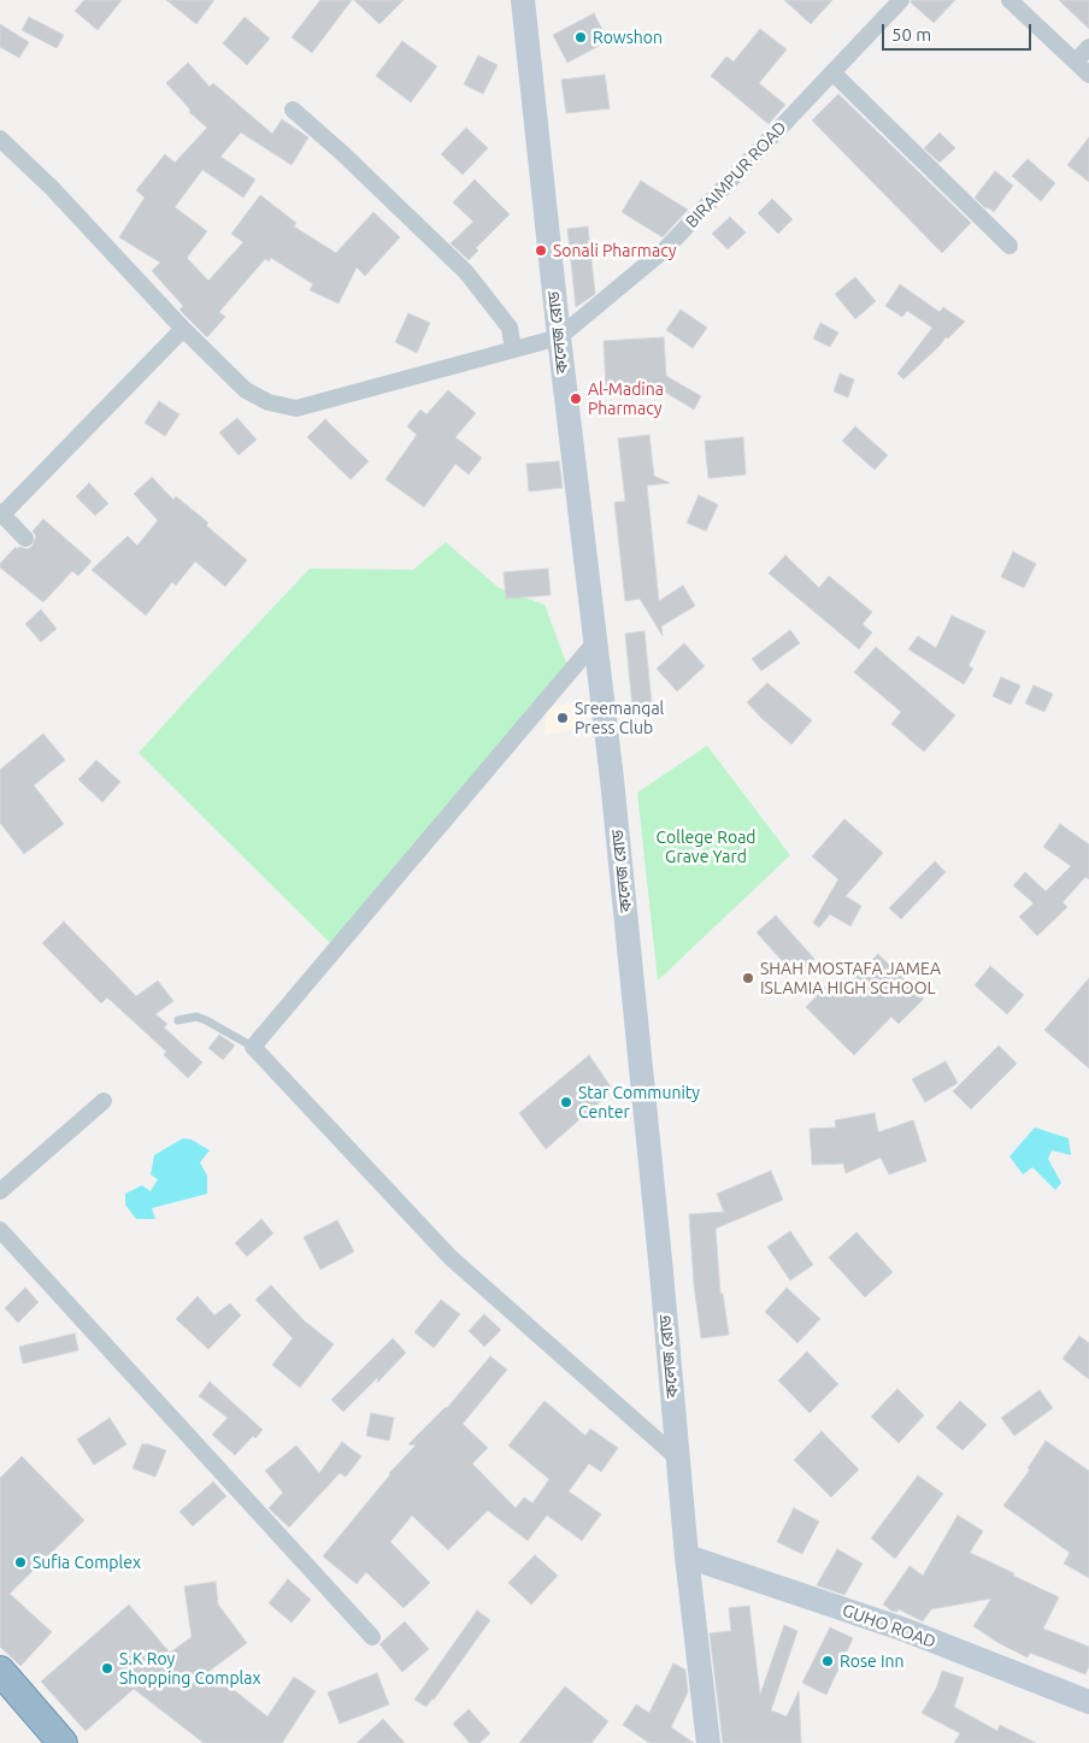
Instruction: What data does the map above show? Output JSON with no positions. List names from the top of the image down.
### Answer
{
  "streets": {
    "main road": ["কলেজ রোড", "GUHO ROAD"],
    "street": ["BIRAIMPUR ROAD"]
  },
  "crossings": [
    ["BIRAIMPUR ROAD", "কলেজ রোড"],
    ["কলেজ রোড", "GUHO ROAD"]
  ],
  "parks": ["College Road Grave Yard"],
  "places": [
    "Rowshon",
    "Sonali Pharmacy",
    "Al-Madina Pharmacy",
    "Sreemangal Press Club",
    "SHAH MOSTAFA JAMEA ISLAMIA HIGH SCHOOL",
    "Star Community Center",
    "Sufia Complex",
    "Rose Inn",
    "S.K Roy Shopping Complax"
  ],
  "scale_bar": "50 m"
}
